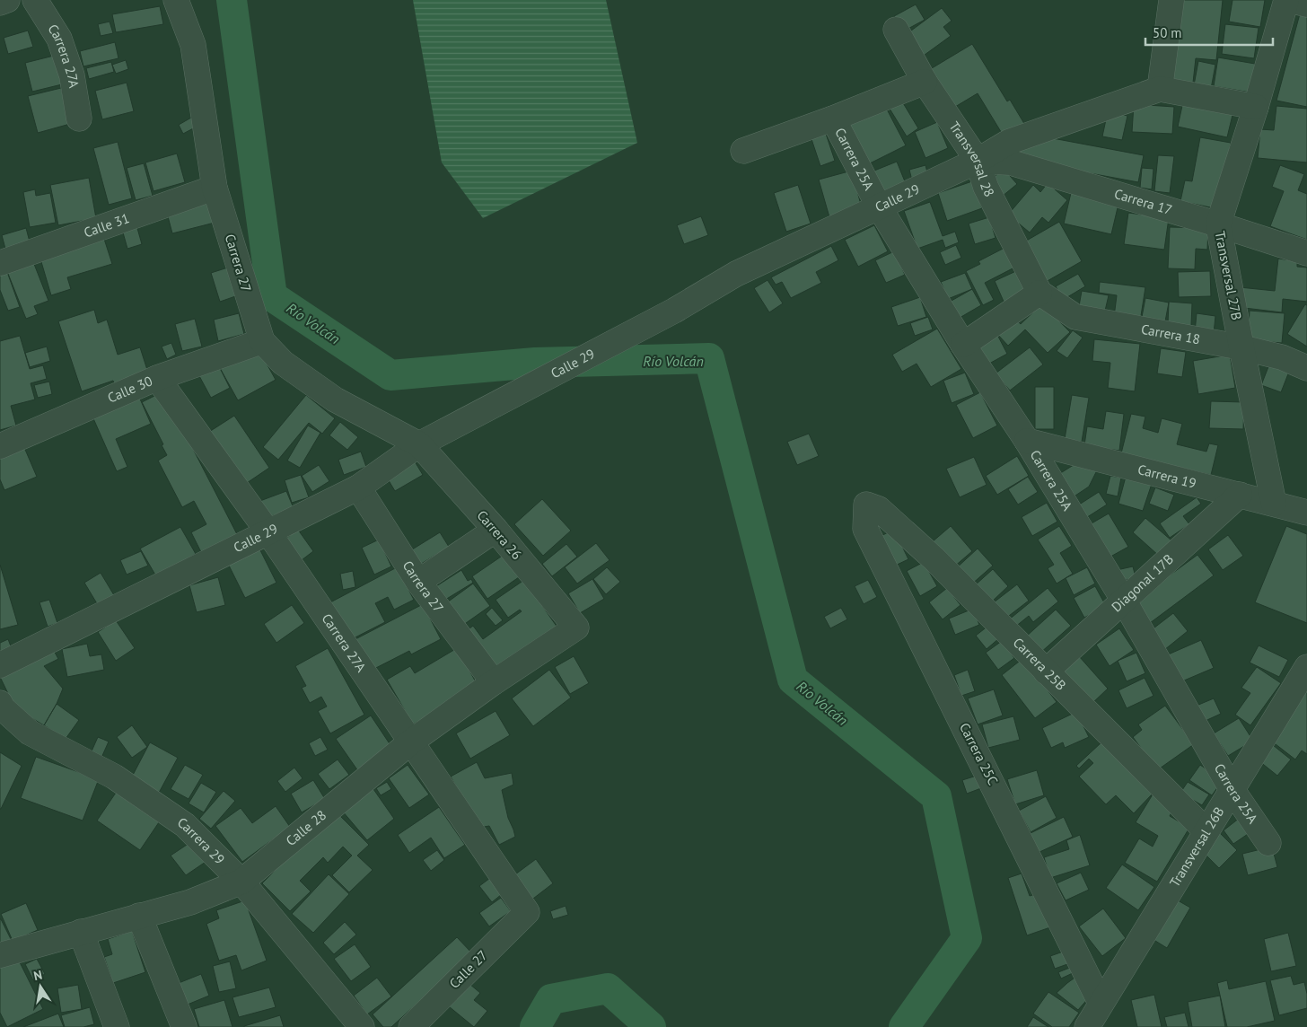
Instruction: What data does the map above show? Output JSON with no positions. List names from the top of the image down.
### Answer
{
  "streets": {
    "street": [
      "Carrera 27A",
      "Carrera 25A",
      "Transversal 28",
      "Calle 29",
      "Carrera 17",
      "Calle 31",
      "Carrera 27",
      "Transversal 27B",
      "Carrera 18",
      "Calle 30",
      "Carrera 19",
      "Carrera 26",
      "Diagonal 17B",
      "Carrera 25B",
      "Carrera 25C",
      "Calle 28",
      "Carrera 29",
      "Transversal 26B",
      "Calle 27"
    ]
  },
  "crossings": [
    ["Carrera 27A", "Calle 29"],
    ["Carrera 27A", "Calle 30"],
    ["Carrera 27A", "Calle 28"],
    ["Carrera 27A", "Calle 27"],
    ["Carrera 25A", "Calle 29"],
    ["Carrera 25A", "Carrera 19"],
    ["Carrera 25A", "Diagonal 17B"],
    ["Carrera 25A", "Transversal 26B"],
    ["Transversal 28", "Calle 29"],
    ["Transversal 28", "Carrera 17"],
    ["Transversal 28", "Carrera 18"],
    ["Calle 29", "Carrera 17"],
    ["Calle 29", "Carrera 27"],
    ["Calle 29", "Carrera 26"],
    ["Carrera 17", "Transversal 27B"],
    ["Calle 31", "Carrera 27"],
    ["Carrera 27", "Calle 30"],
    ["Carrera 27", "Carrera 26"],
    ["Carrera 27", "Calle 28"],
    ["Transversal 27B", "Carrera 18"],
    ["Transversal 27B", "Carrera 19"],
    ["Carrera 19", "Diagonal 17B"],
    ["Carrera 26", "Calle 28"],
    ["Diagonal 17B", "Carrera 25B"],
    ["Carrera 25B", "Carrera 25C"],
    ["Carrera 25B", "Transversal 26B"],
    ["Carrera 25C", "Transversal 26B"],
    ["Calle 28", "Carrera 29"]
  ],
  "water": ["Río Volcán"],
  "scale_bar": "50 m",
  "north": "top"
}
